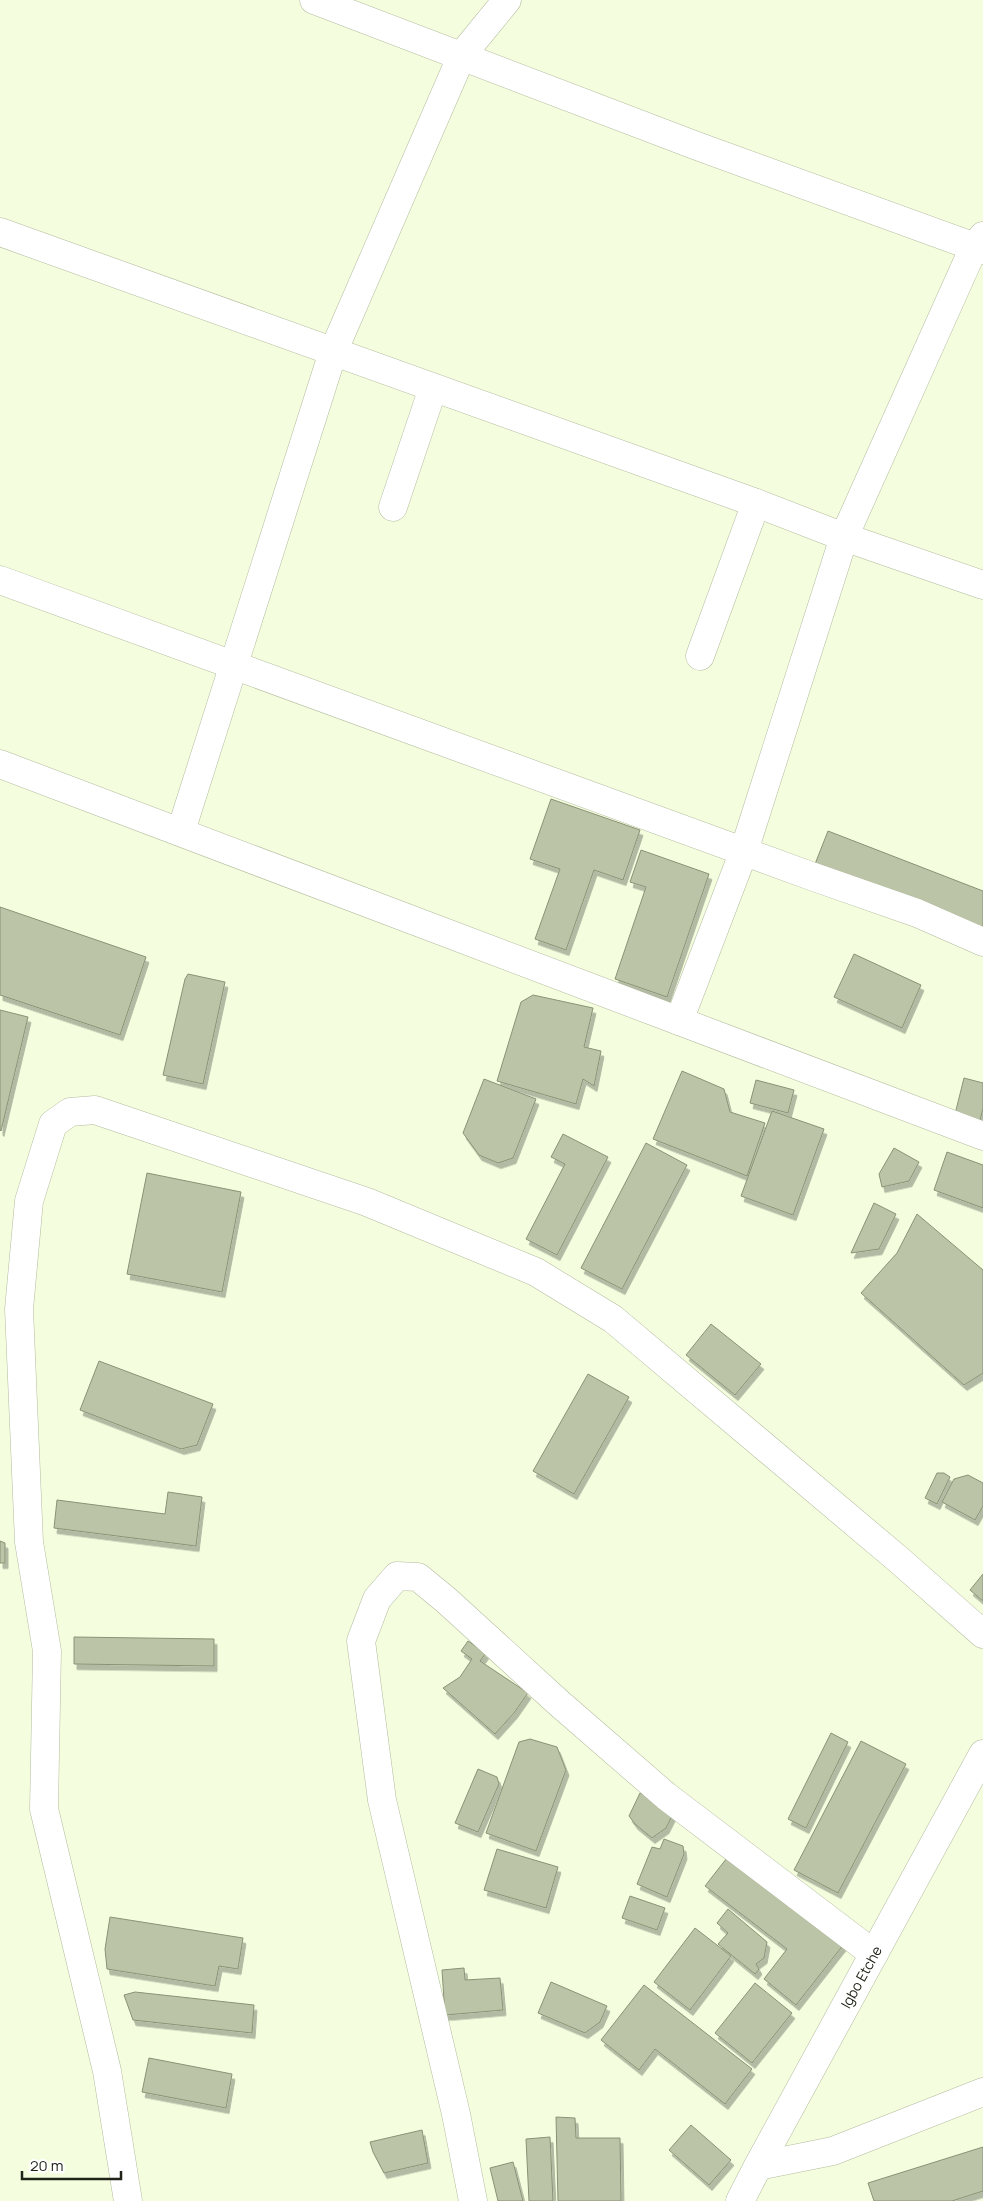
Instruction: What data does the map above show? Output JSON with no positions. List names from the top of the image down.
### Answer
{
  "streets": {
    "street": ["Igbo Etche"]
  },
  "scale_bar": "20 m"
}
